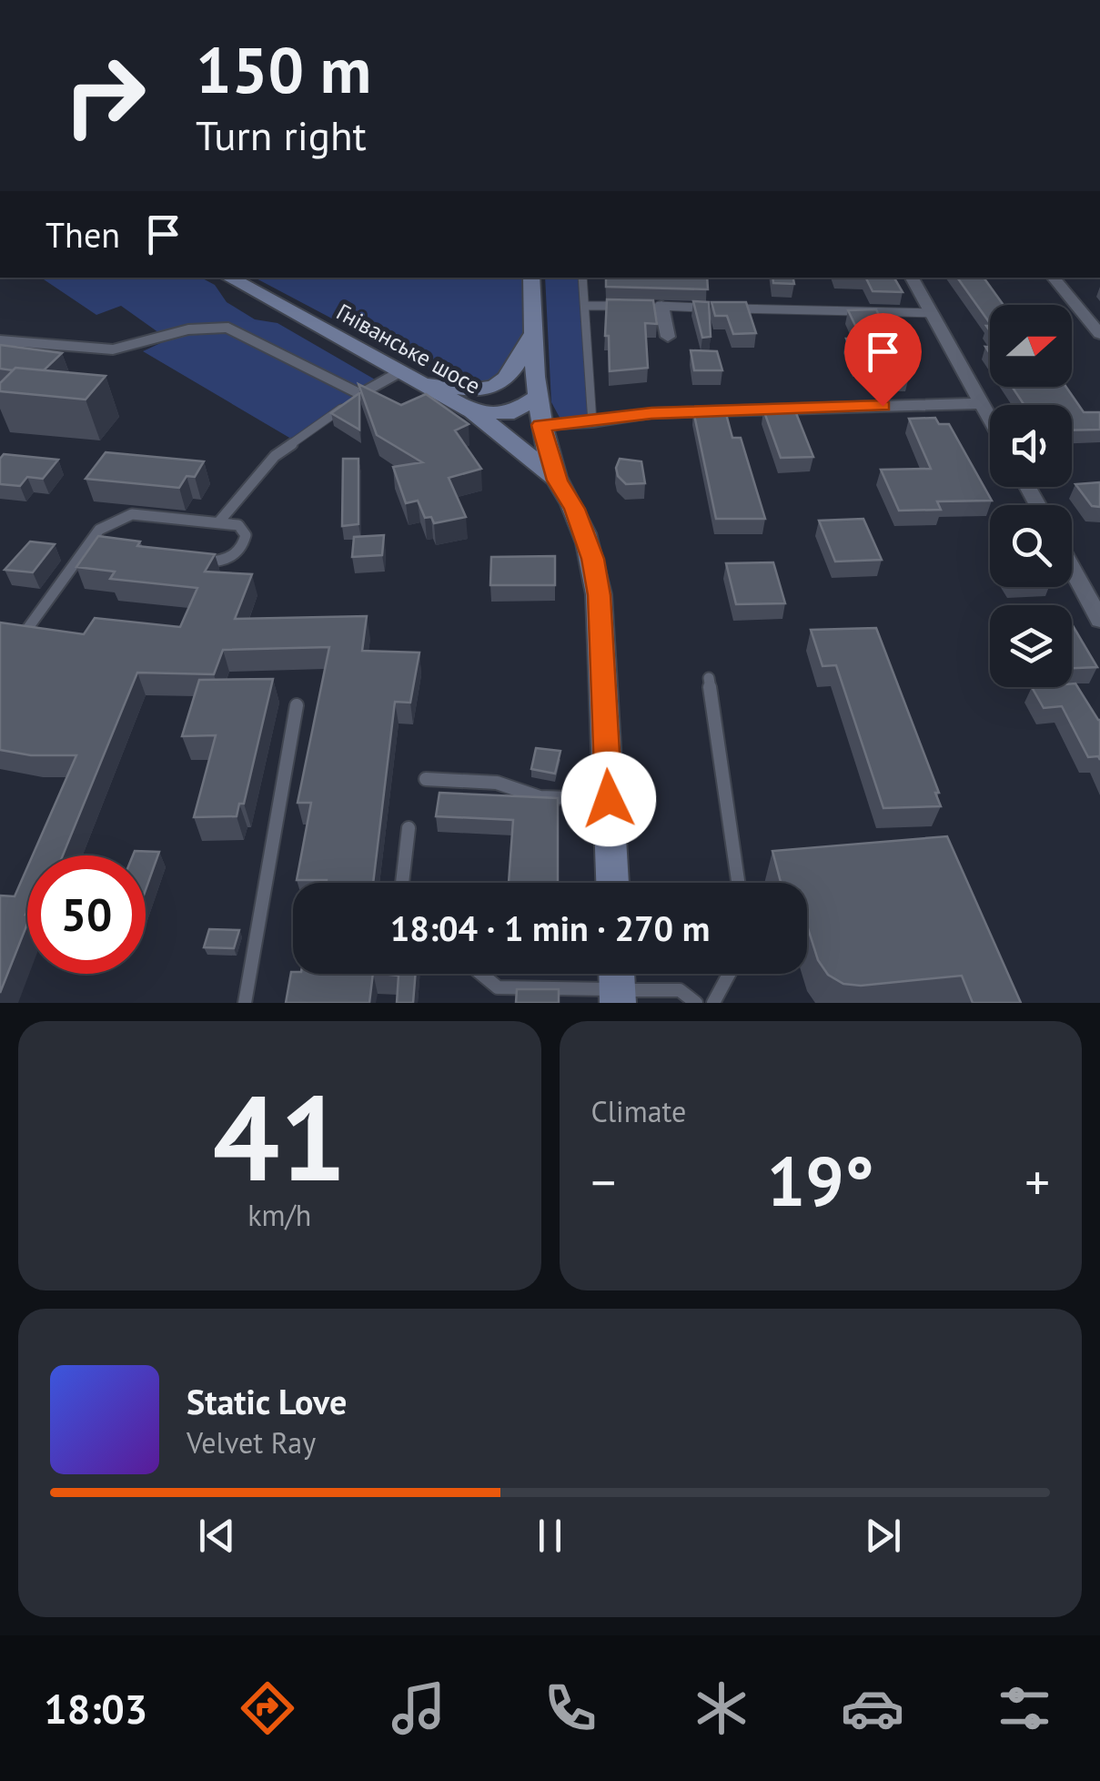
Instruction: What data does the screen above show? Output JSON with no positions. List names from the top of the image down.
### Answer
{
  "streets": {
    "main road": ["Гніванське шосе"]
  },
  "north": "right",
  "page": {
    "turn": ["150 m", "Turn right"],
    "then": "Then",
    "limit": "50",
    "trip": "18:04 · 1 min · 270 m",
    "tile": [
      ["41", "km/h"],
      "Climate"
    ],
    "heat": ["−", "19°", "+"],
    "song": ["Static Love", "Velvet Ray"],
    "tabs": "18:03"
  }
}
